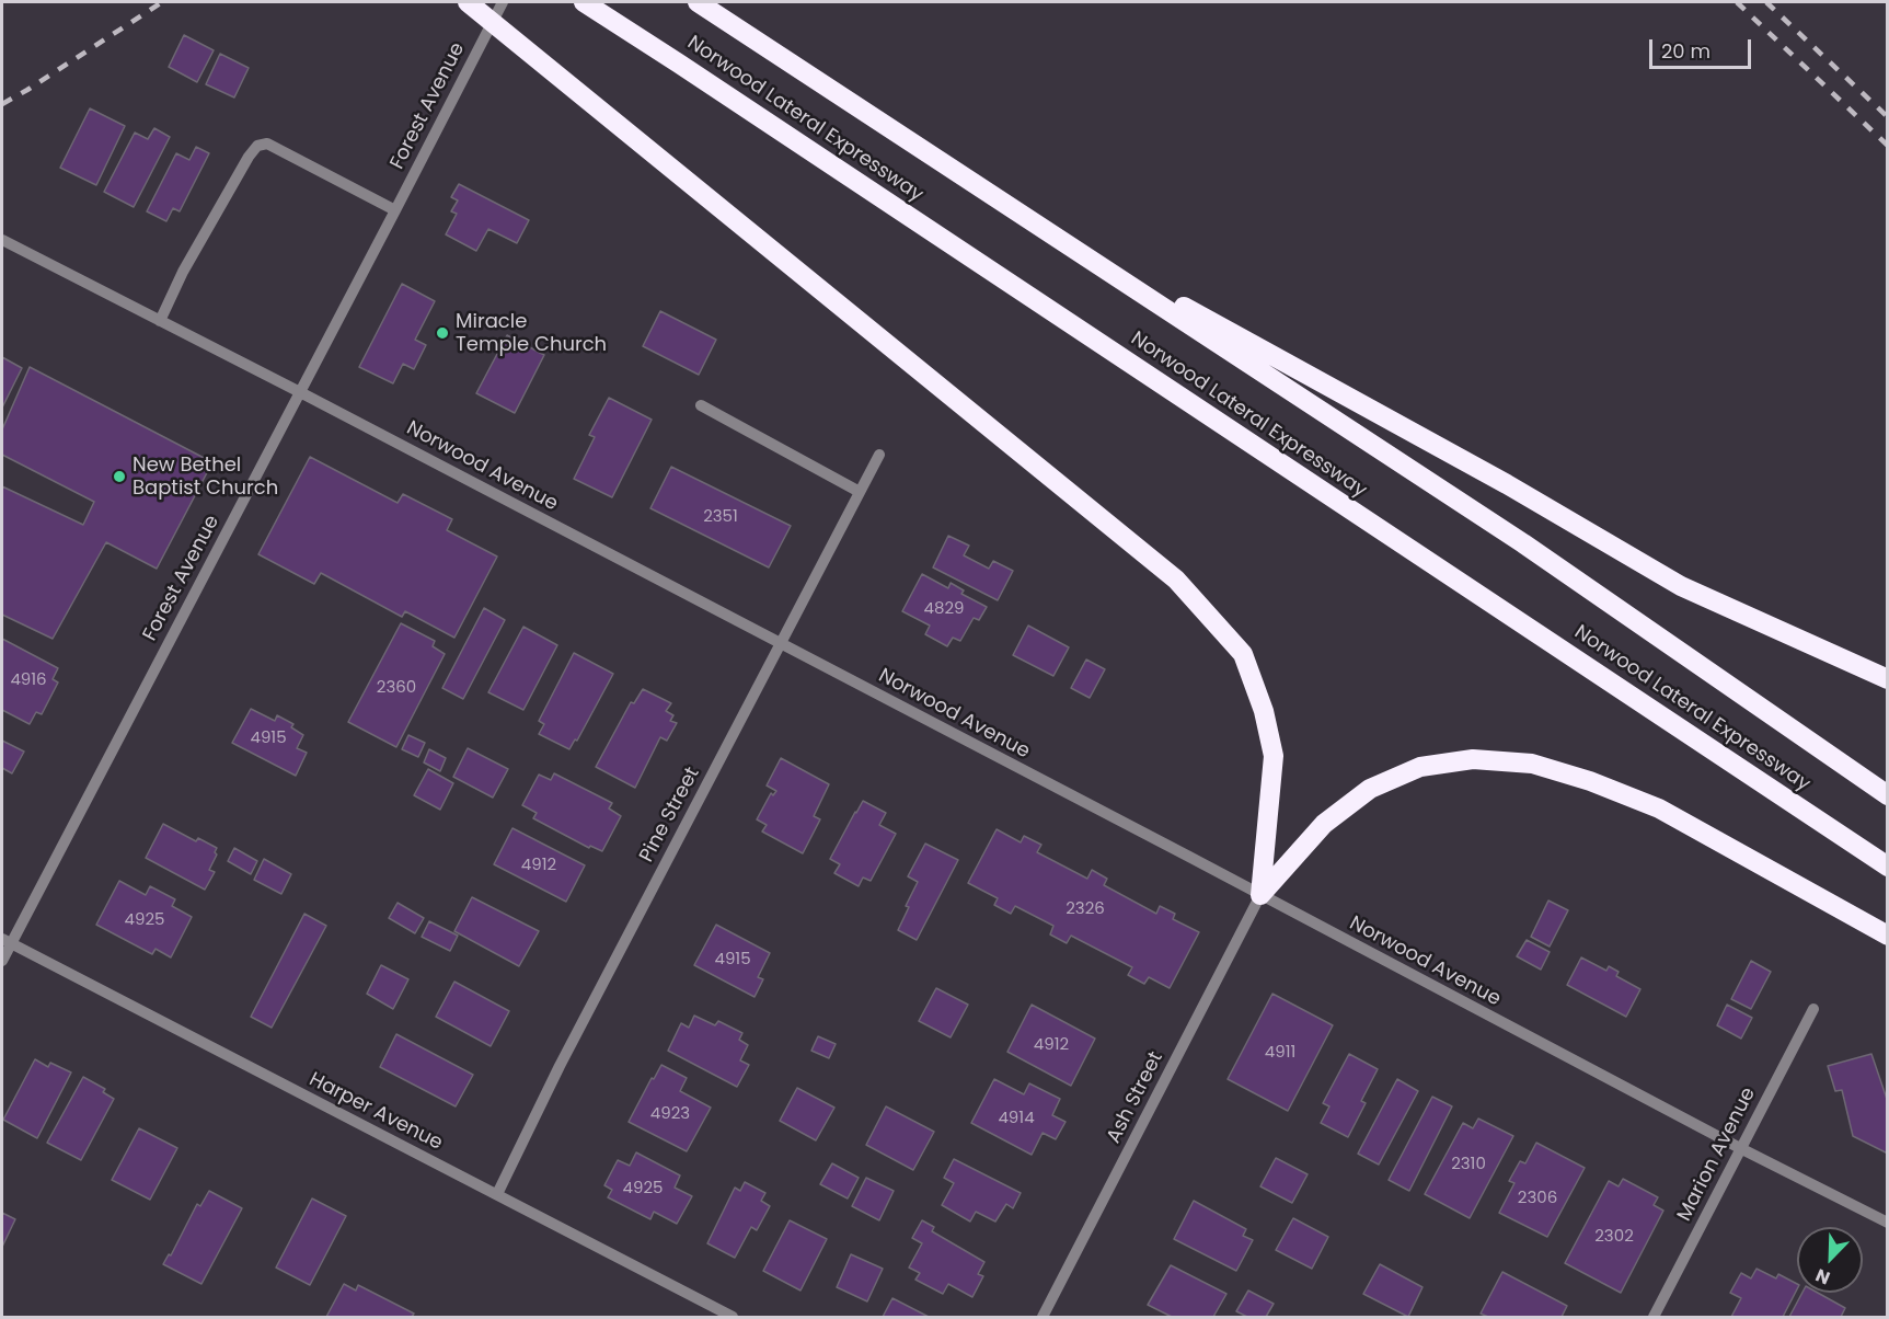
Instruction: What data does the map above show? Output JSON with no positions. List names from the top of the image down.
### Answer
{
  "streets": {
    "highway": ["Norwood Lateral Expressway"],
    "street": [
      "Forest Avenue",
      "Norwood Avenue",
      "Pine Street",
      "Ash Street",
      "Harper Avenue",
      "Marion Avenue"
    ]
  },
  "crossings": [
    ["Forest Avenue", "Norwood Avenue"],
    ["Forest Avenue", "Harper Avenue"],
    ["Norwood Avenue", "Pine Street"],
    ["Norwood Avenue", "Ash Street"],
    ["Norwood Avenue", "Marion Avenue"],
    ["Pine Street", "Harper Avenue"]
  ],
  "places": ["Miracle Temple Church", "New Bethel Baptist Church"],
  "house_numbers": [
    "2351",
    "4829",
    "4916",
    "2360",
    "4915",
    "4912",
    "2326",
    "4925",
    "4915",
    "4912",
    "4911",
    "4923",
    "4914",
    "2310",
    "4925",
    "2306",
    "2302"
  ],
  "scale_bar": "20 m",
  "north": "bottom left"
}
